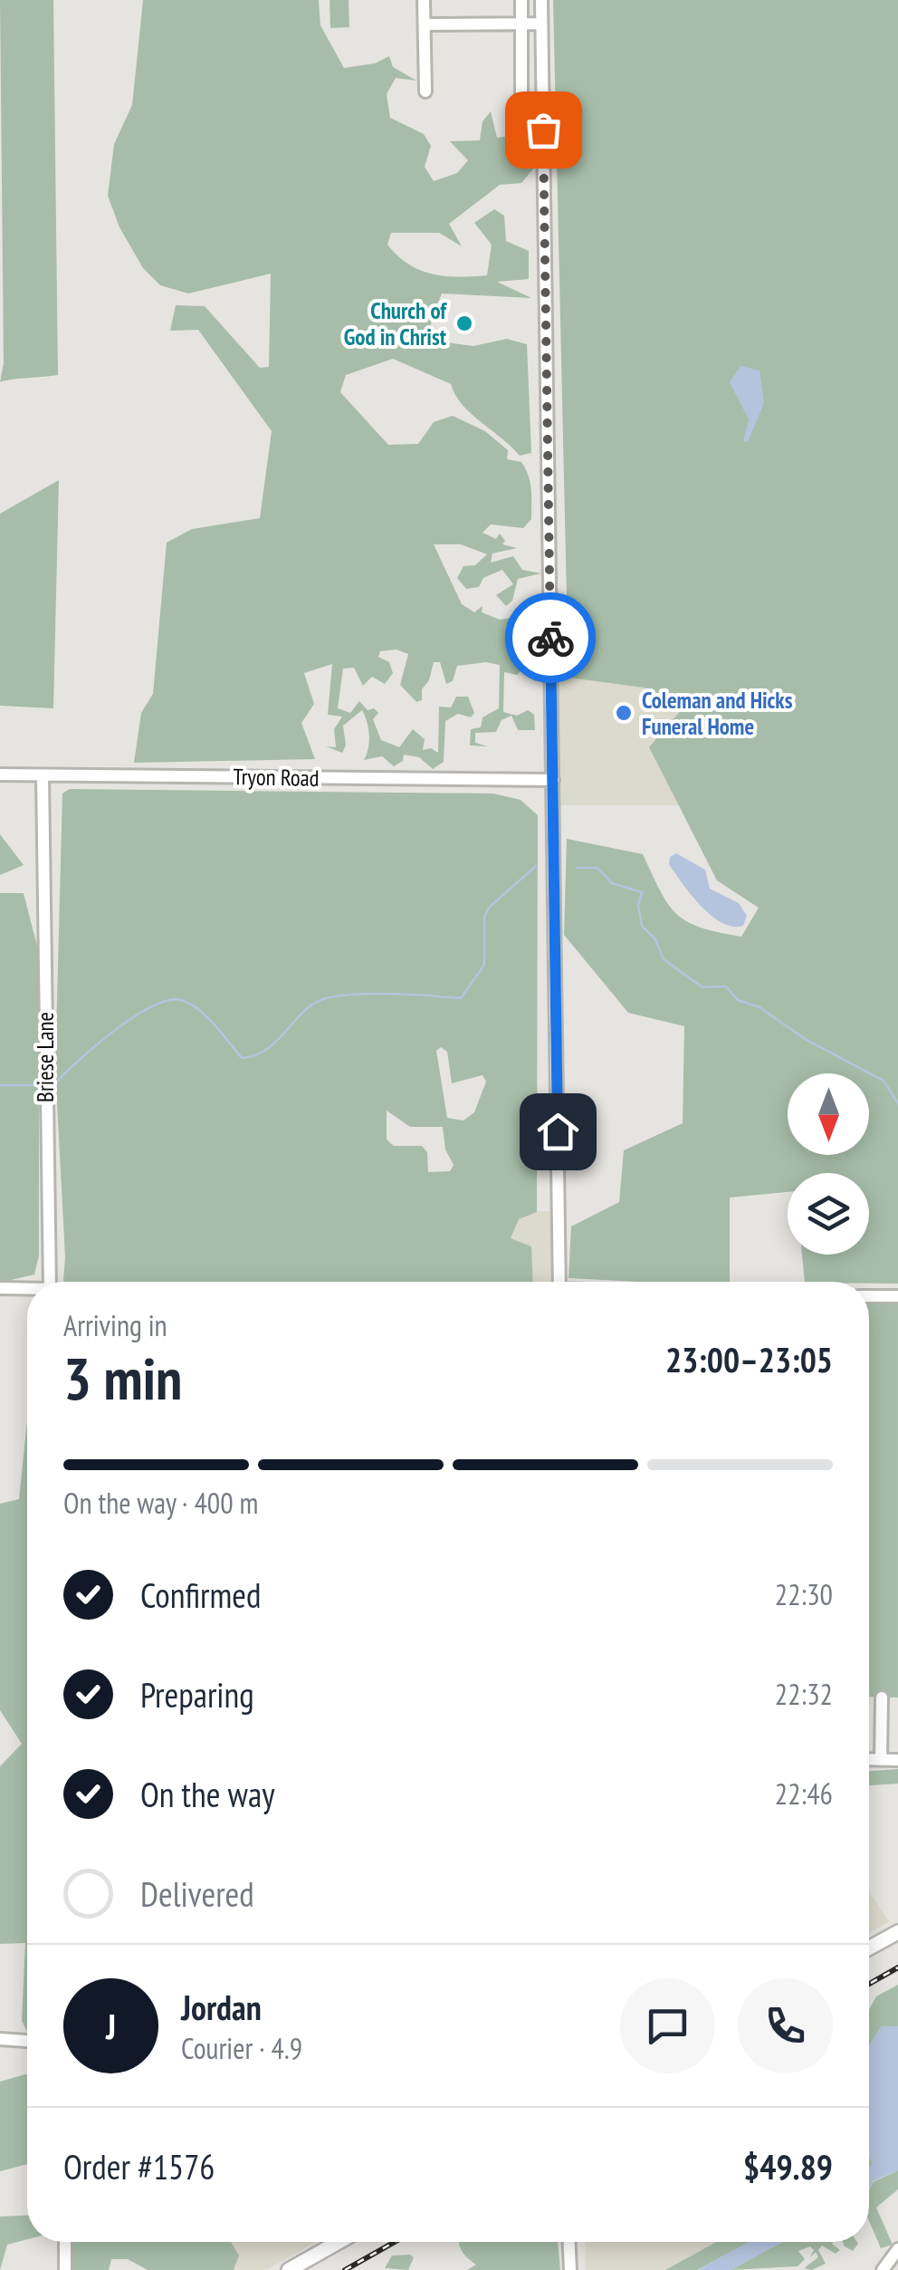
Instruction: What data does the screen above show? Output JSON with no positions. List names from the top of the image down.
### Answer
{
  "streets": {
    "street": ["Tryon Road", "Briese Lane"]
  },
  "crossings": [
    ["Tryon Road", "Briese Lane"]
  ],
  "places": ["Church of God in Christ", "Coleman and Hicks Funeral Home"],
  "north": "bottom",
  "page": {
    "heading": ["3 min", "Arriving in", "23:00–23:05"],
    "panel": [
      "Jordan",
      "Courier · 4.9",
      "Order #1576",
      "$49.89"
    ],
    "bar": "On the way · 400 m",
    "list": [
      ["Confirmed", "22:30"],
      ["Preparing", "22:32"],
      ["On the way", "22:46"],
      "Delivered"
    ],
    "round": "J"
  }
}
